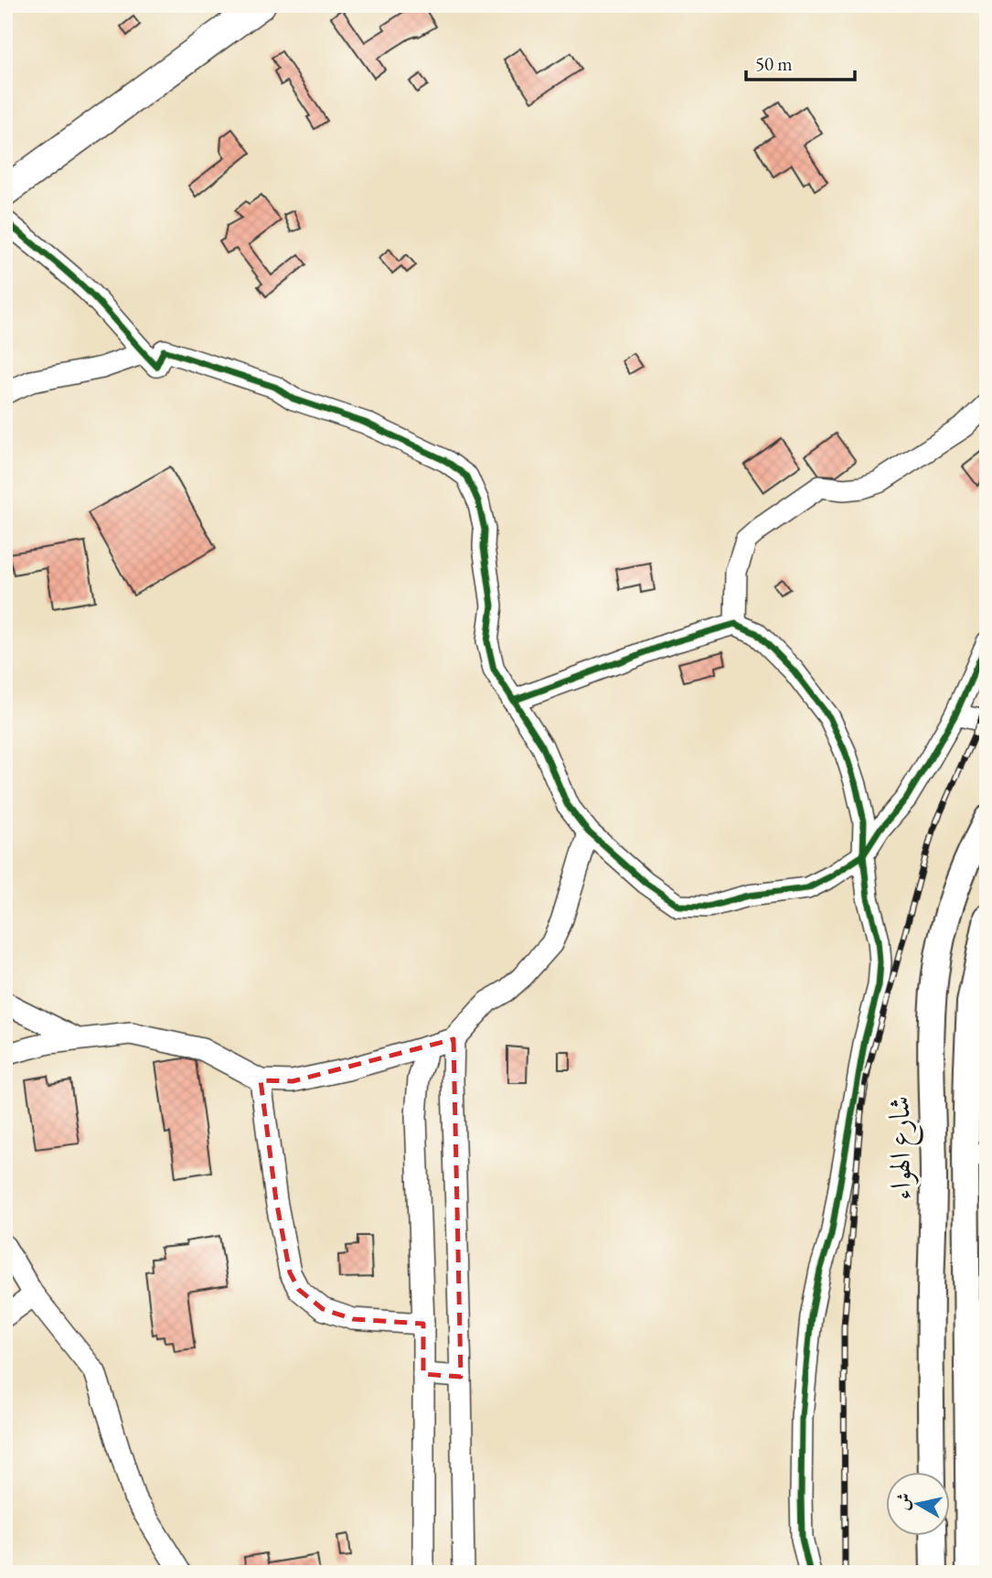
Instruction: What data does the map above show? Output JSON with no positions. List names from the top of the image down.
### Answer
{
  "streets": {
    "main road": ["شارع الهواء"]
  },
  "scale_bar": "50 m",
  "north": "left"
}
